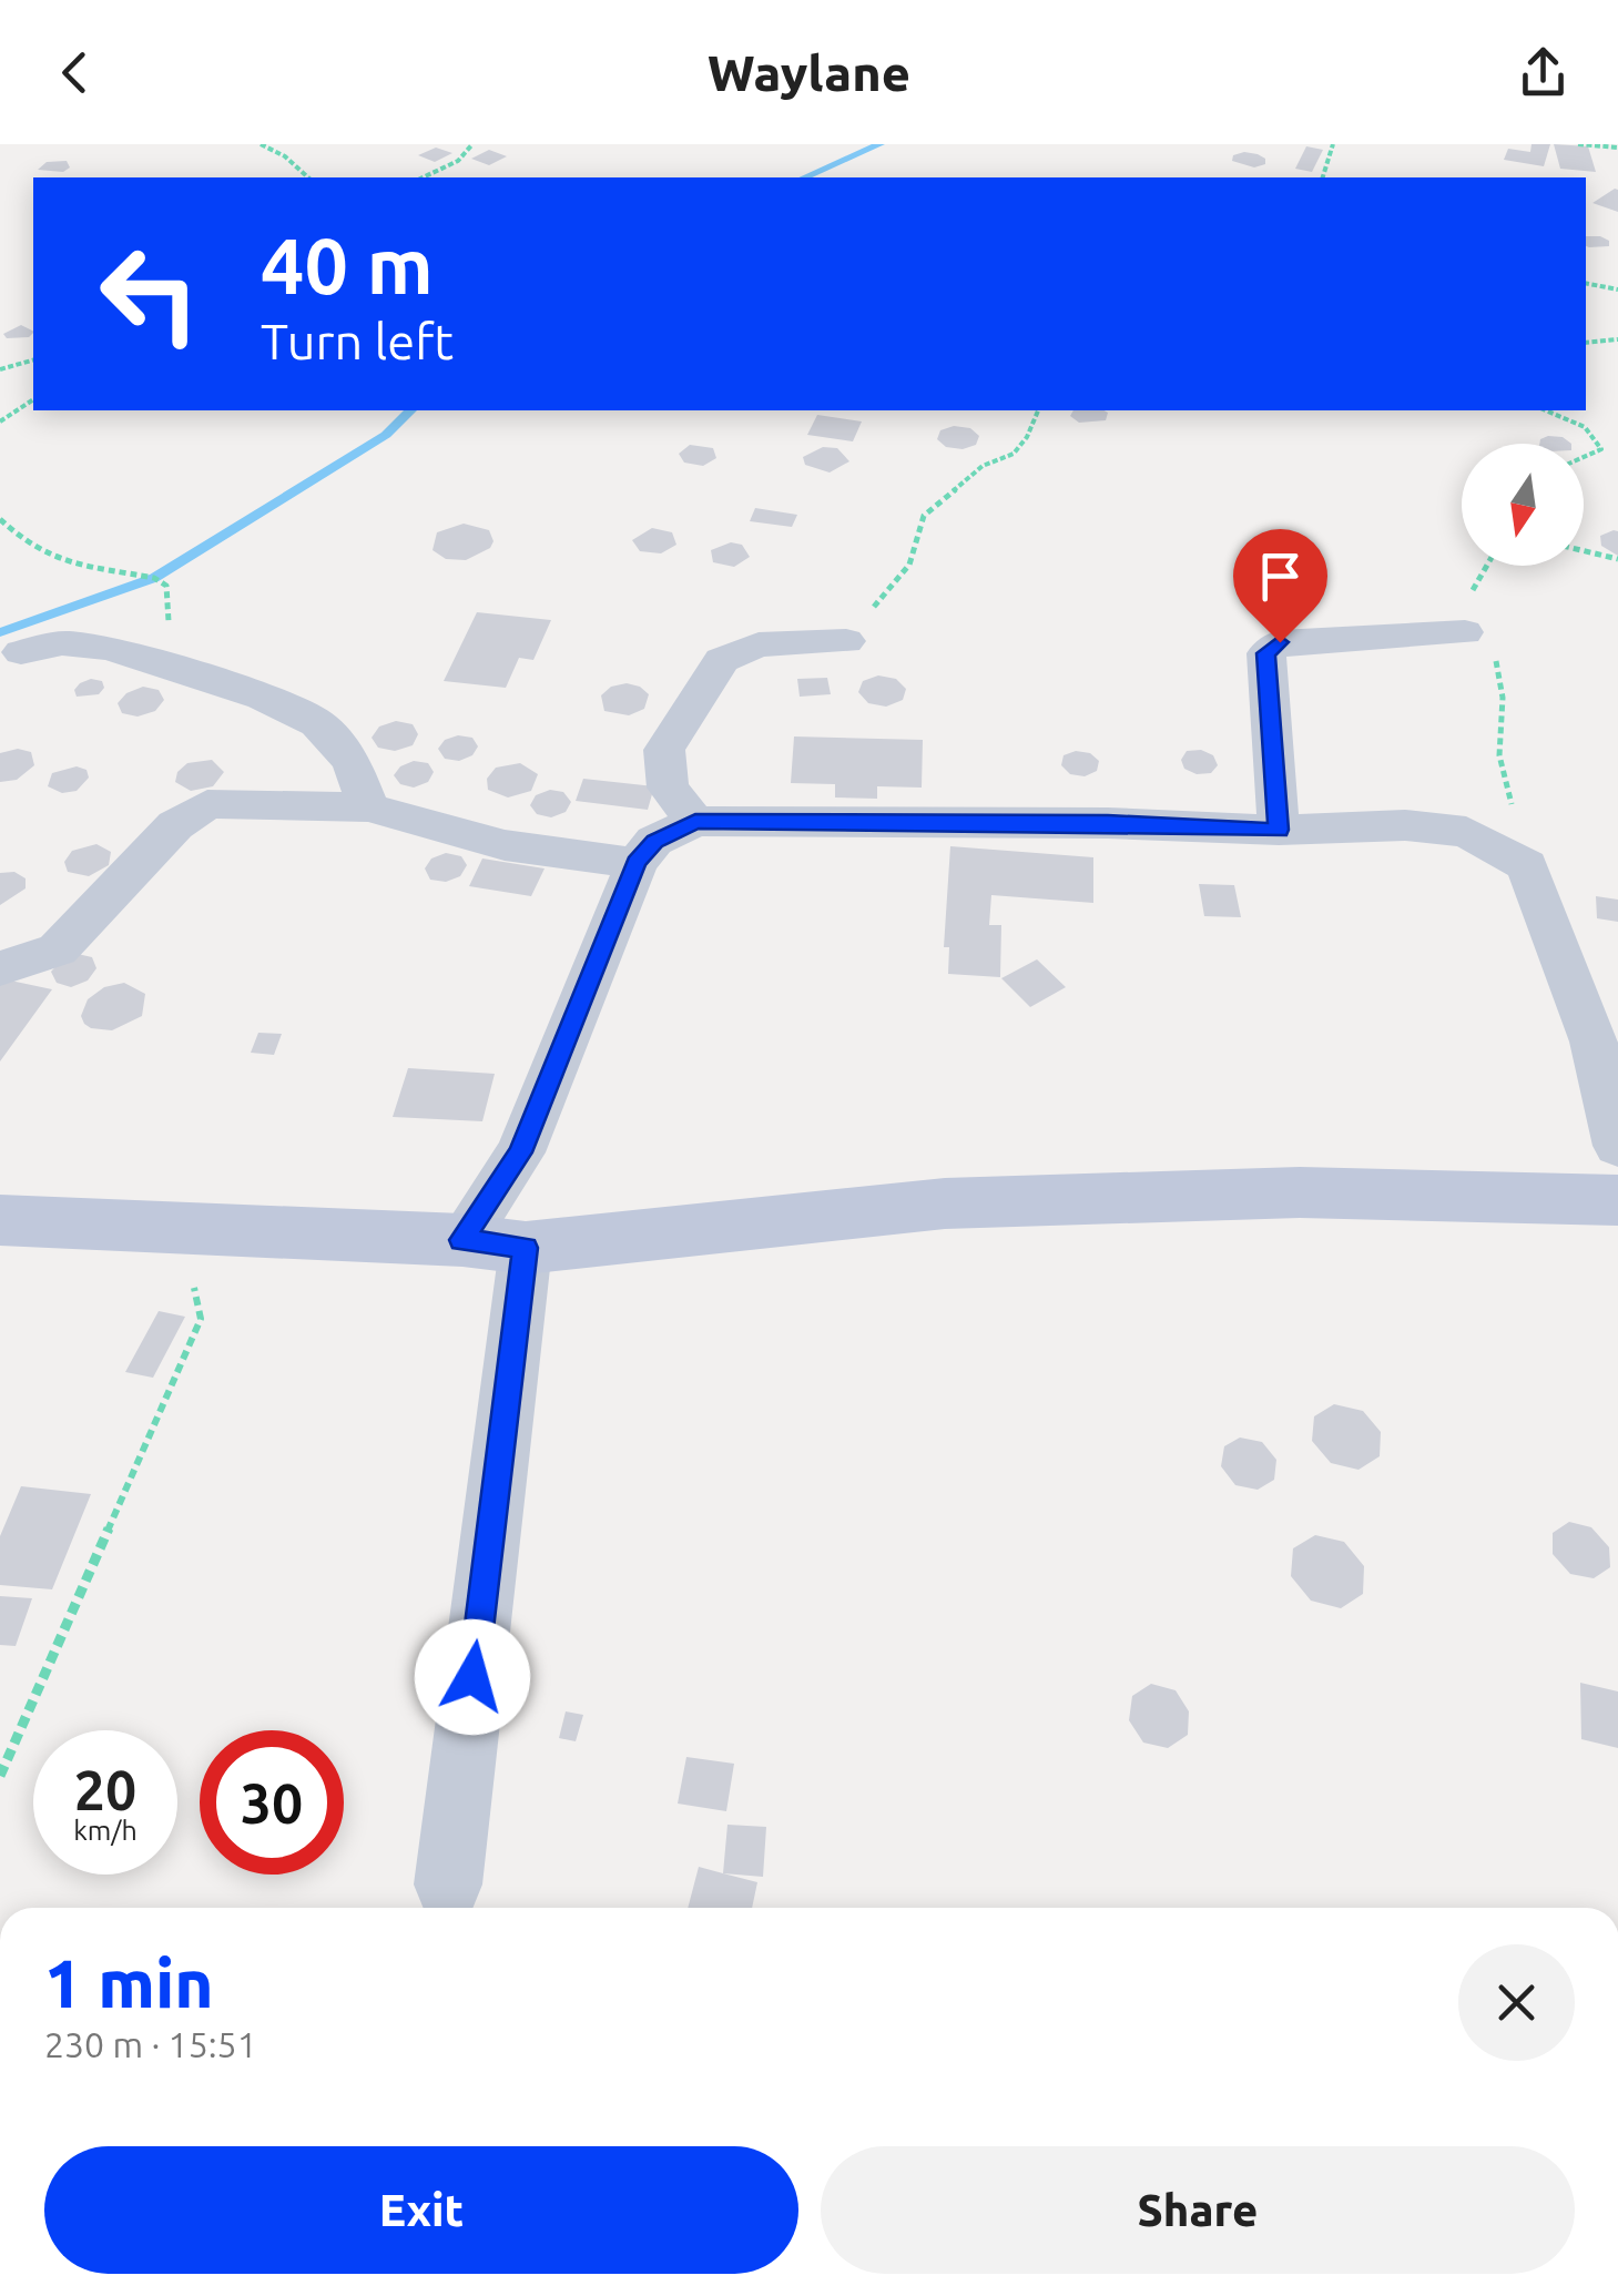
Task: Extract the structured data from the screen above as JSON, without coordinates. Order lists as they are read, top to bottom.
{
  "north": "bottom",
  "page": {
    "header": "Waylane",
    "turn": ["40 m", "Turn left"],
    "speed": "20 km/h",
    "limit": "30",
    "heading": ["1 min", "230 m · 15:51"],
    "buttons": ["Exit", "Share"]
  }
}
